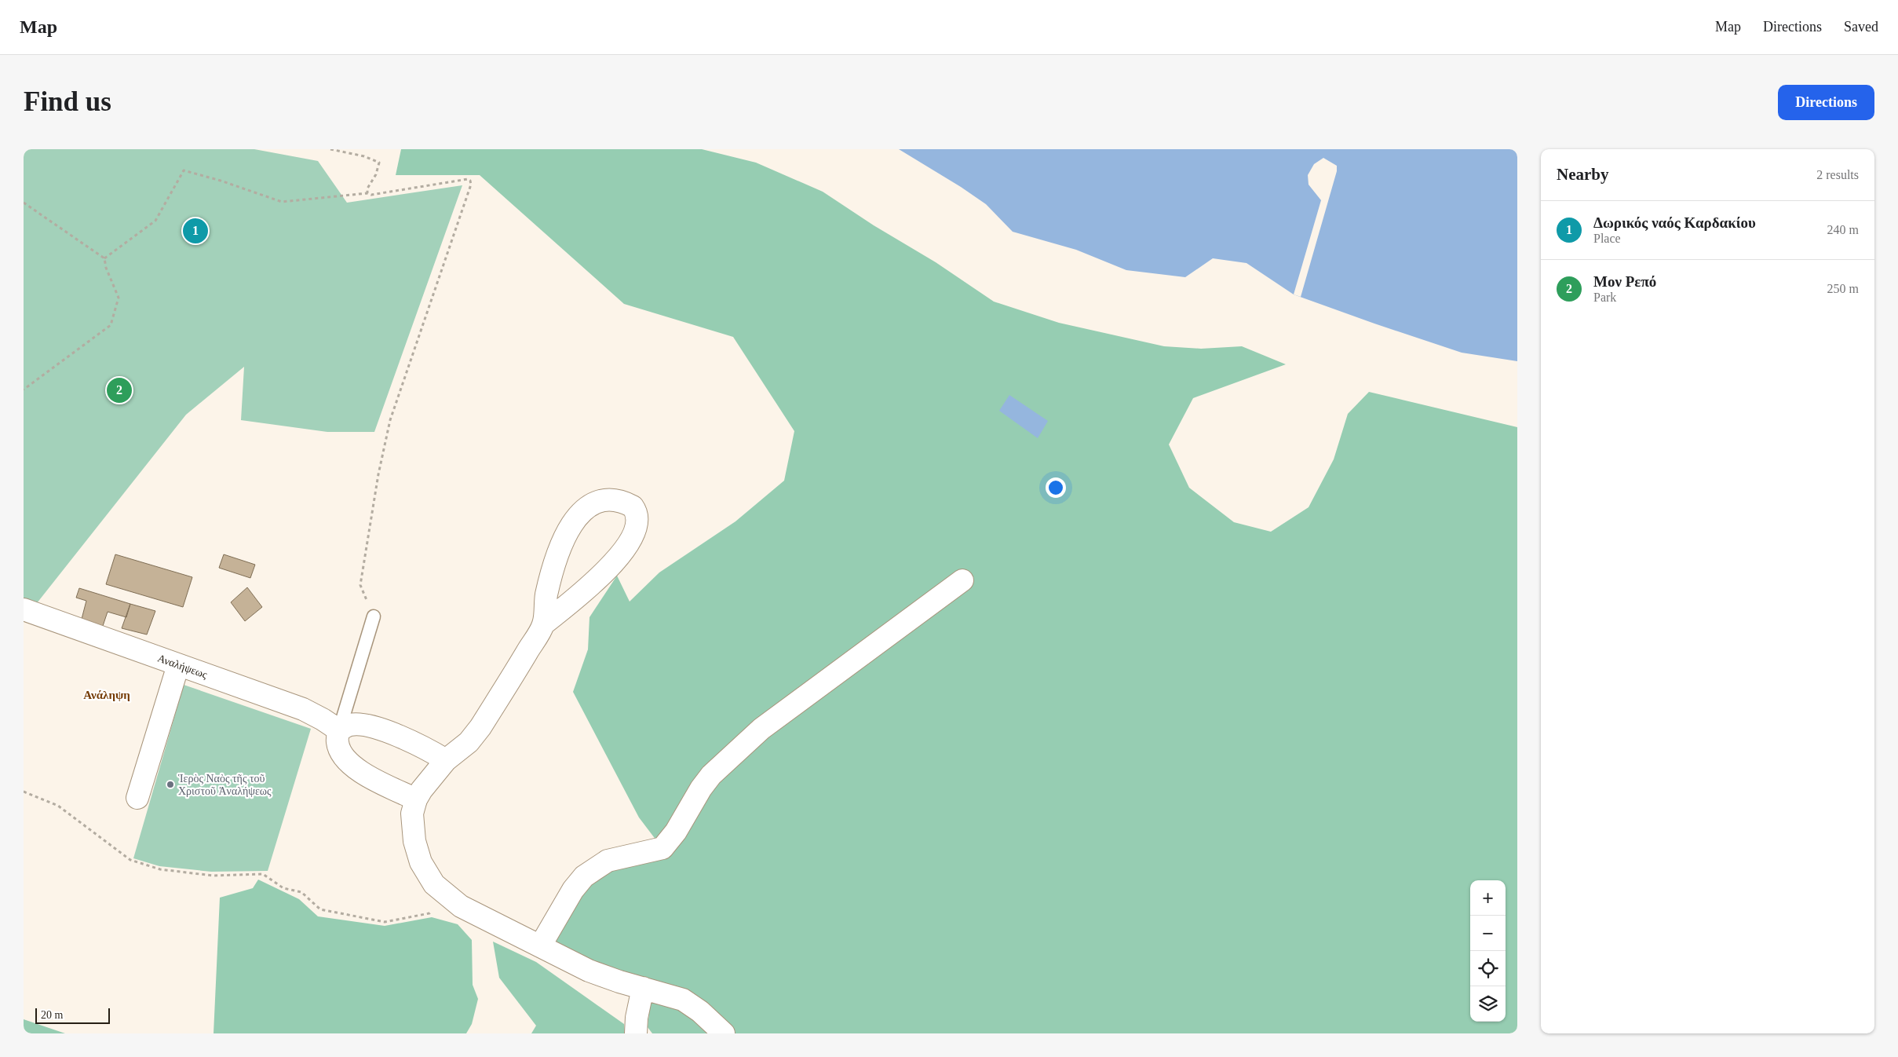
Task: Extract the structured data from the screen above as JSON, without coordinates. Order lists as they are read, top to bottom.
{
  "streets": {
    "street": ["Αναλήψεως"]
  },
  "districts": ["Ανάληψη"],
  "places": ["Ἱερὸς Ναὸς τῆς τοῦ Χριστοῦ Ἀναλήψεως"],
  "scale_bar": "20 m",
  "page": {
    "header": "Map",
    "nav": ["Map", "Directions", "Saved"],
    "buttons": "Directions",
    "title": "Find us",
    "heading": ["Nearby", "2 results"],
    "list": [
      {
        "mark": "1",
        "name": "Δωρικός ναός Καρδακίου",
        "note": "Place",
        "value": "240 m"
      },
      {
        "mark": "2",
        "name": "Μον Ρεπό",
        "note": "Park",
        "value": "250 m"
      }
    ],
    "pins": ["1", "2"],
    "map_buttons": ["+", "−"],
    "scale": "20 m"
  }
}
